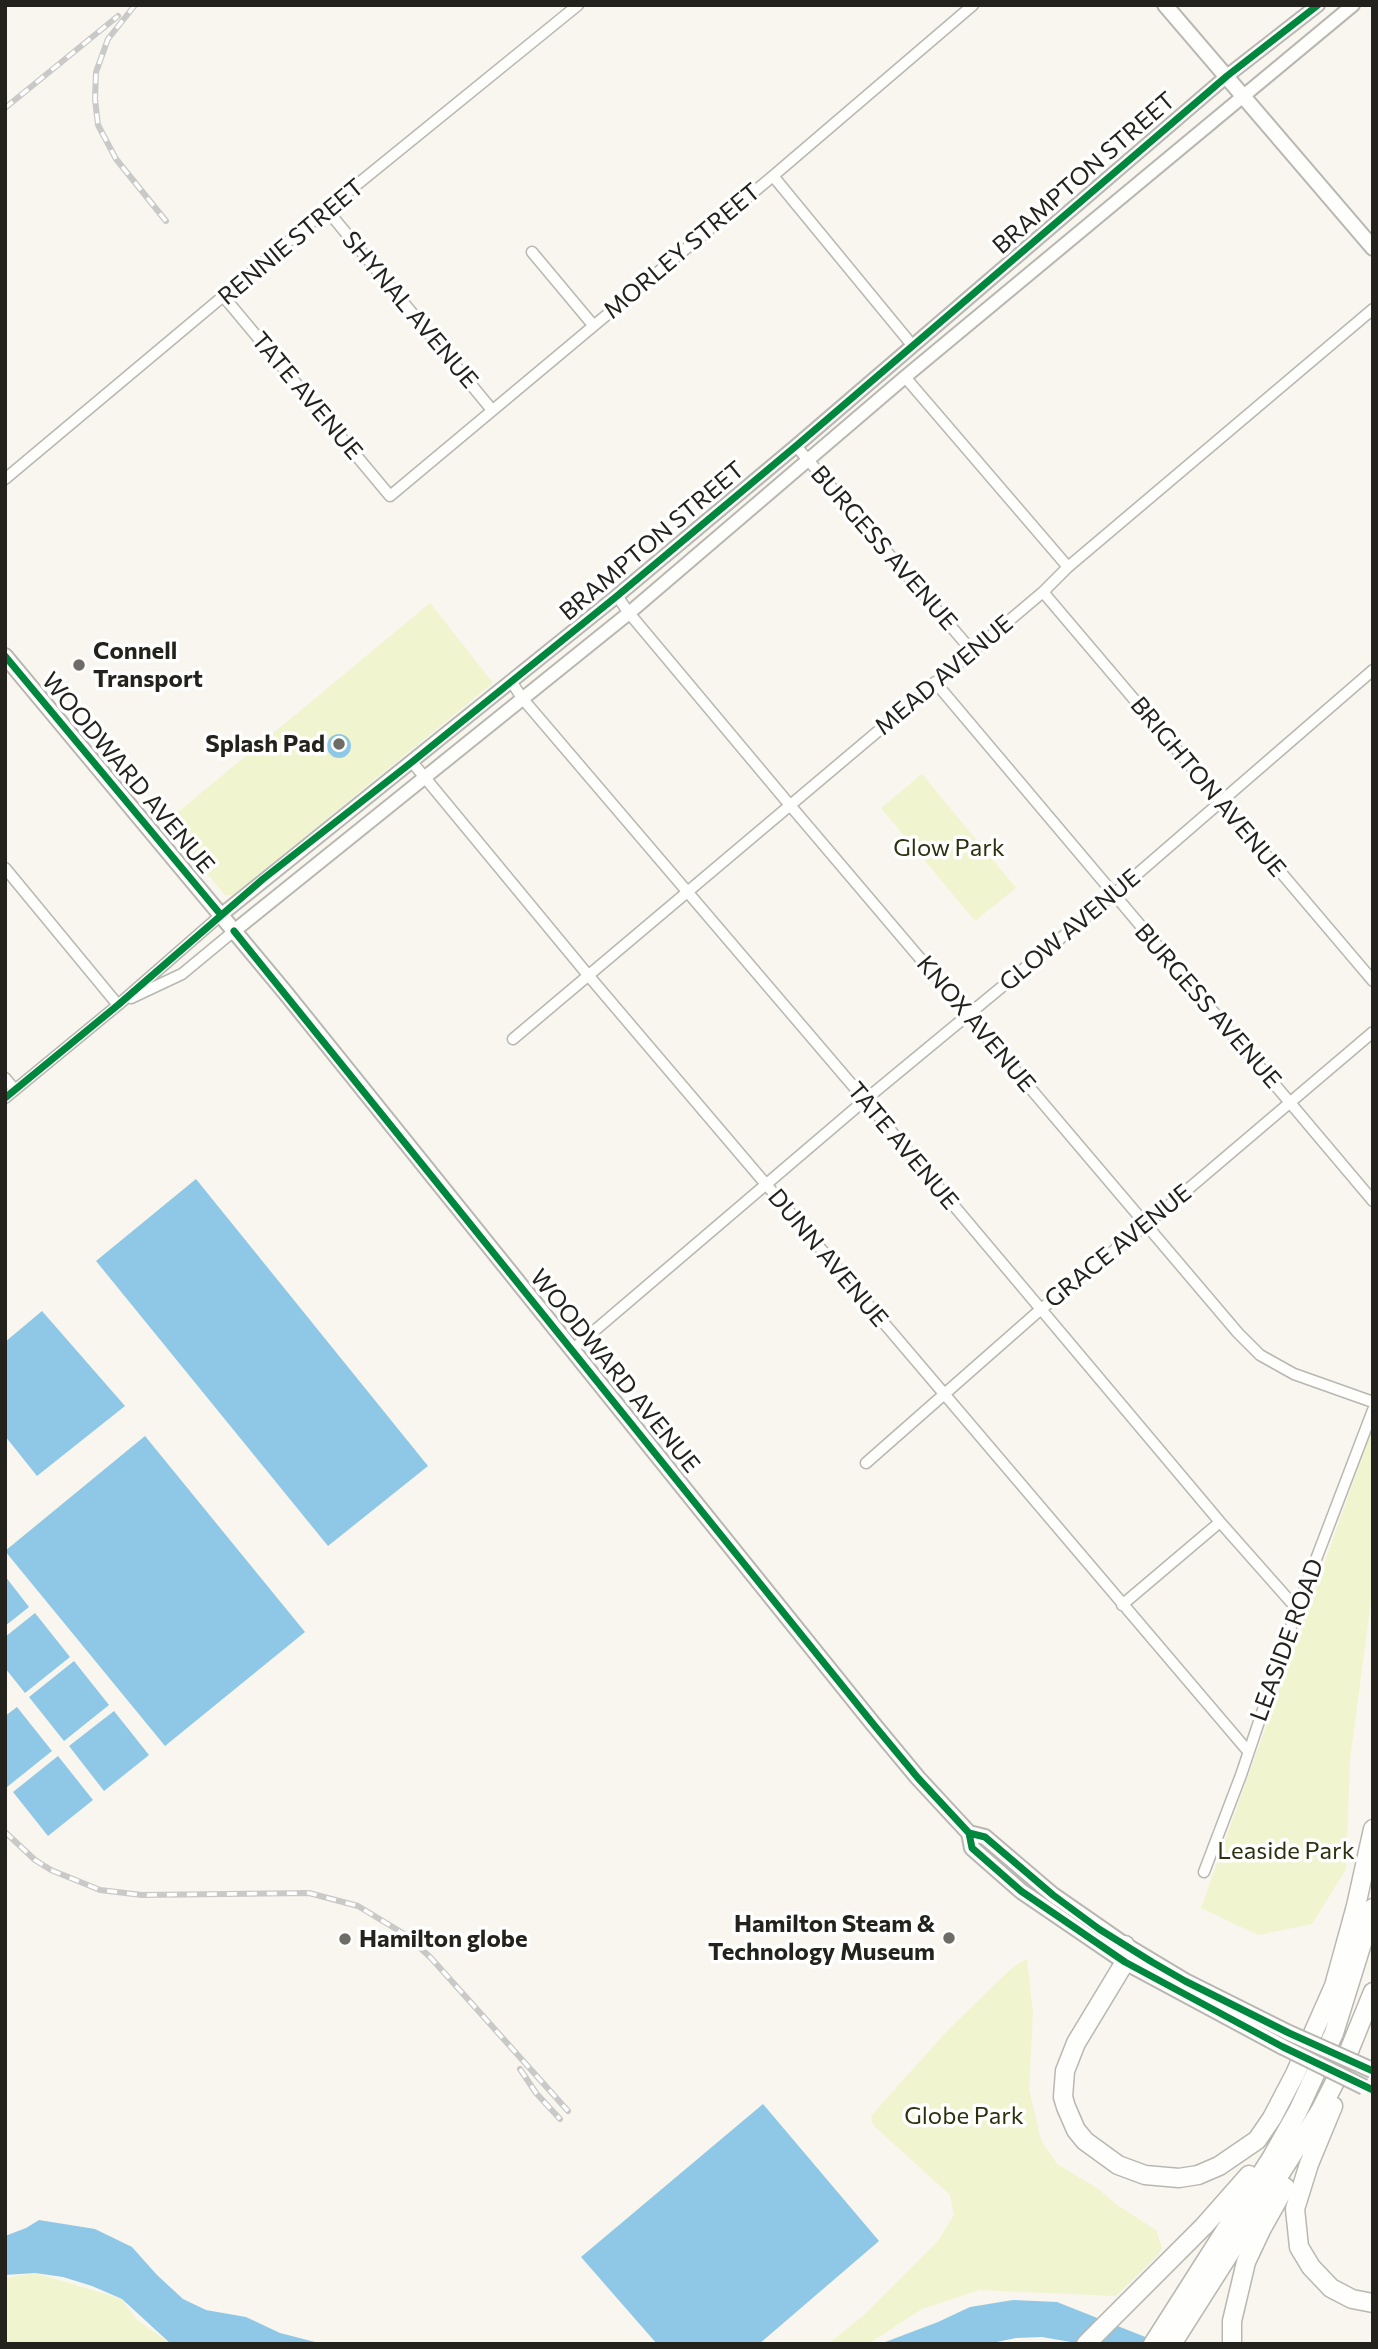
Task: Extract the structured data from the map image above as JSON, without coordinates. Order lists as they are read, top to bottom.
{
  "streets": {
    "main road": ["WOODWARD AVENUE"],
    "street": [
      "BRAMPTON STREET",
      "RENNIE STREET",
      "MORLEY STREET",
      "SHYNAL AVENUE",
      "TATE AVENUE",
      "BURGESS AVENUE",
      "MEAD AVENUE",
      "BRIGHTON AVENUE",
      "GLOW AVENUE",
      "KNOX AVENUE",
      "GRACE AVENUE",
      "DUNN AVENUE",
      "LEASIDE ROAD"
    ]
  },
  "crossings": [
    ["BRAMPTON STREET", "TATE AVENUE"],
    ["BRAMPTON STREET", "BURGESS AVENUE"],
    ["BRAMPTON STREET", "WOODWARD AVENUE"],
    ["BRAMPTON STREET", "KNOX AVENUE"],
    ["BRAMPTON STREET", "DUNN AVENUE"],
    ["RENNIE STREET", "SHYNAL AVENUE"],
    ["RENNIE STREET", "TATE AVENUE"],
    ["MORLEY STREET", "SHYNAL AVENUE"],
    ["MORLEY STREET", "TATE AVENUE"],
    ["TATE AVENUE", "MEAD AVENUE"],
    ["TATE AVENUE", "GLOW AVENUE"],
    ["TATE AVENUE", "GRACE AVENUE"],
    ["TATE AVENUE", "LEASIDE ROAD"],
    ["BURGESS AVENUE", "MEAD AVENUE"],
    ["BURGESS AVENUE", "GLOW AVENUE"],
    ["BURGESS AVENUE", "GRACE AVENUE"],
    ["MEAD AVENUE", "BRIGHTON AVENUE"],
    ["MEAD AVENUE", "KNOX AVENUE"],
    ["MEAD AVENUE", "DUNN AVENUE"],
    ["WOODWARD AVENUE", "GLOW AVENUE"],
    ["BRIGHTON AVENUE", "GLOW AVENUE"],
    ["GLOW AVENUE", "KNOX AVENUE"],
    ["GLOW AVENUE", "DUNN AVENUE"],
    ["KNOX AVENUE", "GRACE AVENUE"],
    ["GRACE AVENUE", "DUNN AVENUE"],
    ["DUNN AVENUE", "LEASIDE ROAD"]
  ],
  "parks": ["Glow Park", "Leaside Park", "Globe Park"],
  "places": [
    "Connell Transport",
    "Splash Pad",
    "Hamilton Steam & Technology Museum",
    "Hamilton globe"
  ]
}
